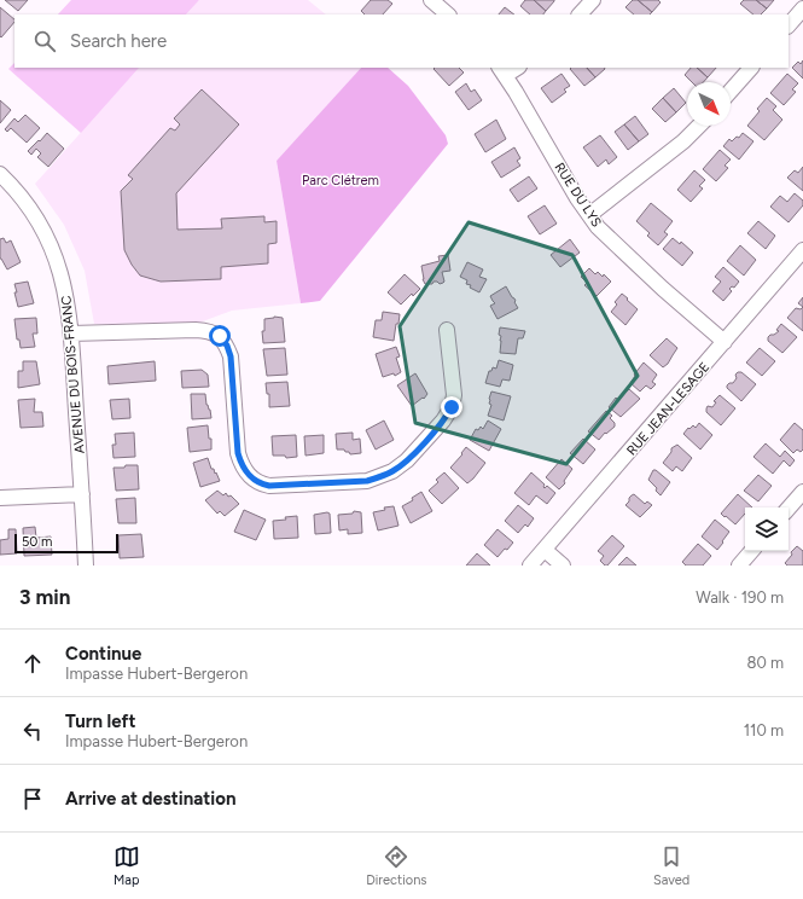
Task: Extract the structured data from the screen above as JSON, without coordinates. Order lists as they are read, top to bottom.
{
  "streets": {
    "street": ["RUE DU LYS", "AVENUE DU BOIS-FRANC", "RUE JEAN-LESAGE"]
  },
  "crossings": [
    ["RUE DU LYS", "RUE JEAN-LESAGE"]
  ],
  "parks": ["Parc Clétrem"],
  "scale_bar": "50 m",
  "north": "bottom right",
  "page": {
    "search": "Search here",
    "scale": "50 m",
    "heading": ["3 min", "Walk · 190 m"],
    "list": [
      ["Continue", "Impasse Hubert-Bergeron", "80 m"],
      ["Turn left", "Impasse Hubert-Bergeron", "110 m"],
      "Arrive at destination"
    ],
    "nav": ["Map", "Directions", "Saved"]
  }
}
